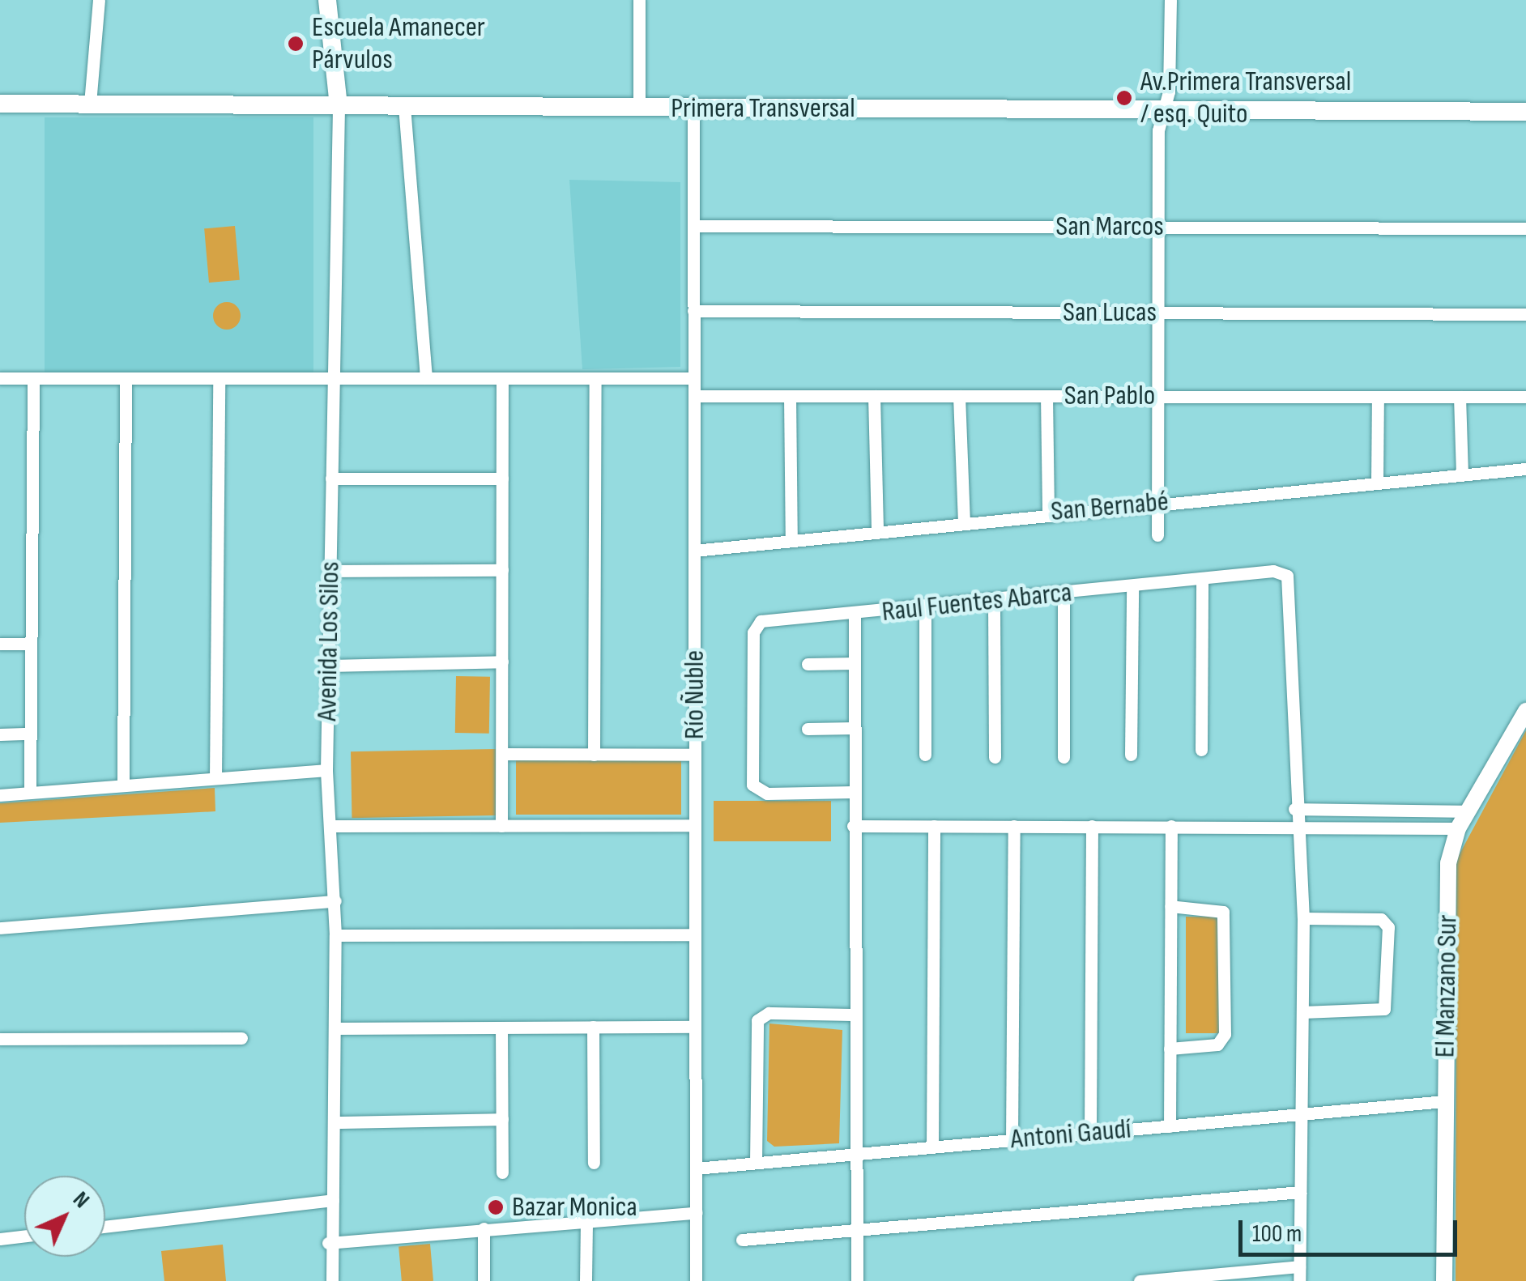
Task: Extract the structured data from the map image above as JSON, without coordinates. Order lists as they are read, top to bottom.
{
  "streets": {
    "main road": ["Primera Transversal", "Avenida Los Silos"],
    "street": [
      "San Marcos",
      "San Lucas",
      "San Pablo",
      "San Bernabé",
      "Raul Fuentes Abarca",
      "Río Ñuble",
      "El Manzano Sur",
      "Antoni Gaudí"
    ]
  },
  "crossings": [
    ["Primera Transversal", "Avenida Los Silos"],
    ["Primera Transversal", "Río Ñuble"],
    ["San Marcos", "Río Ñuble"],
    ["San Lucas", "Río Ñuble"],
    ["San Pablo", "Río Ñuble"],
    ["San Bernabé", "Río Ñuble"],
    ["Raul Fuentes Abarca", "Antoni Gaudí"],
    ["Río Ñuble", "Antoni Gaudí"],
    ["El Manzano Sur", "Antoni Gaudí"]
  ],
  "places": ["Escuela Amanecer Párvulos", "Av.Primera Transversal / esq. Quito", "Bazar Monica"],
  "scale_bar": "100 m",
  "north": "top right"
}
